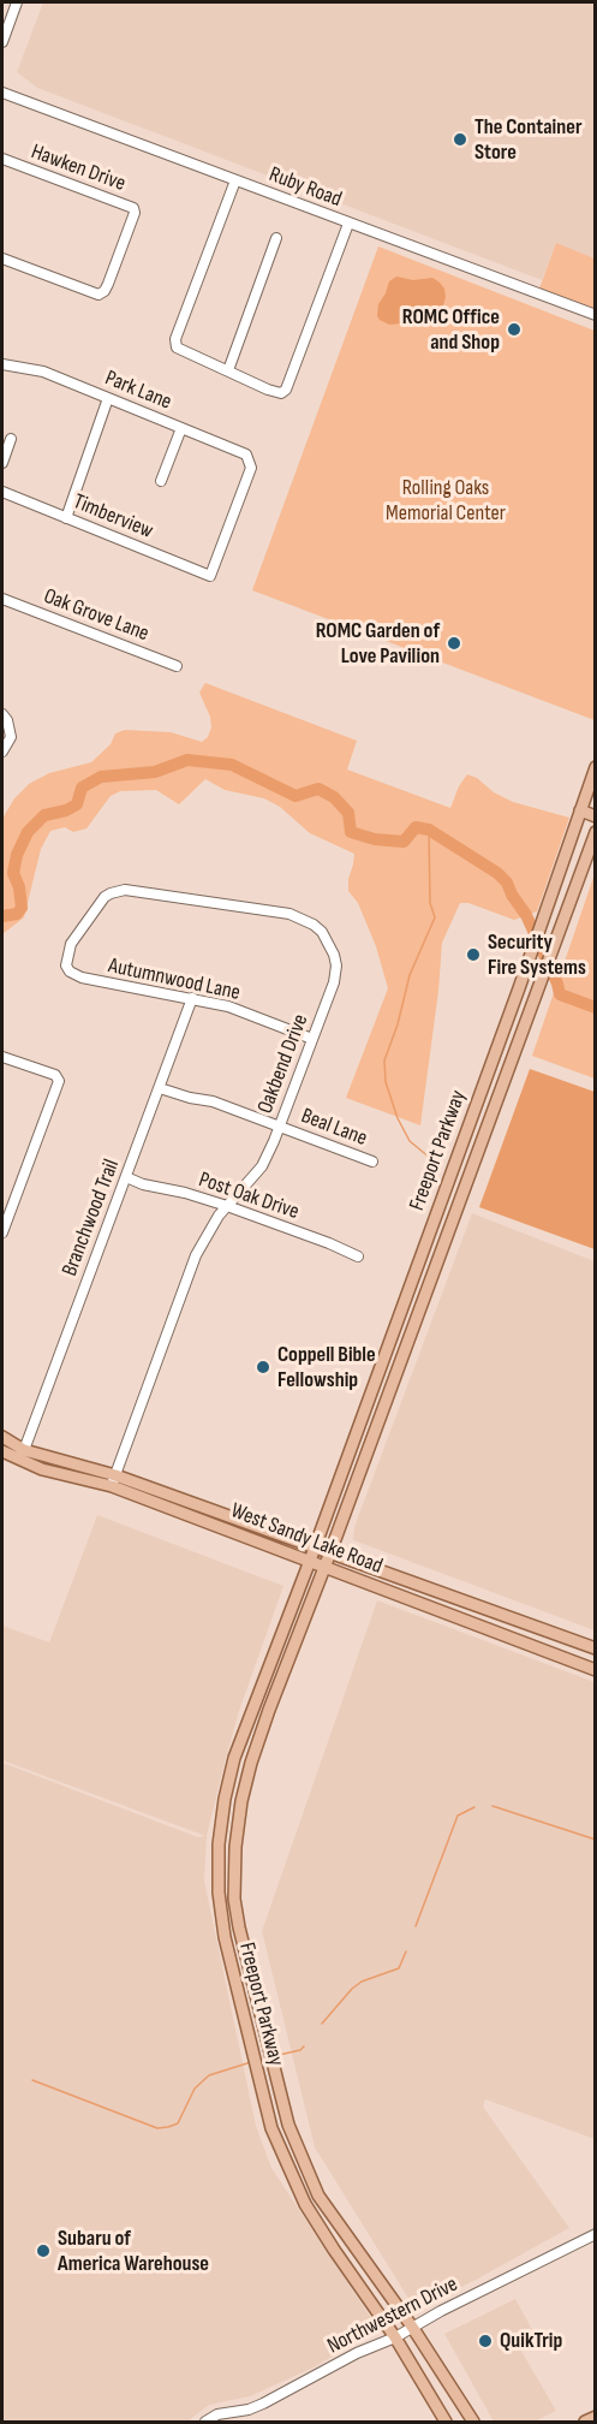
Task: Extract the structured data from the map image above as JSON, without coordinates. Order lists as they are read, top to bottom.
{
  "streets": {
    "main road": ["Freeport Parkway", "West Sandy Lake Road"],
    "street": [
      "Hawken Drive",
      "Ruby Road",
      "Park Lane",
      "Timberview",
      "Oak Grove Lane",
      "Autumnwood Lane",
      "Oakbend Drive",
      "Beal Lane",
      "Post Oak Drive",
      "Branchwood Trail",
      "Northwestern Drive"
    ]
  },
  "crossings": [
    ["Park Lane", "Timberview"],
    ["Autumnwood Lane", "Oakbend Drive"],
    ["Autumnwood Lane", "Branchwood Trail"],
    ["Oakbend Drive", "Beal Lane"],
    ["Oakbend Drive", "Post Oak Drive"],
    ["Oakbend Drive", "West Sandy Lake Road"],
    ["Beal Lane", "Branchwood Trail"],
    ["Freeport Parkway", "West Sandy Lake Road"],
    ["Freeport Parkway", "Northwestern Drive"],
    ["Post Oak Drive", "Branchwood Trail"],
    ["Branchwood Trail", "West Sandy Lake Road"]
  ],
  "parks": ["Rolling Oaks Memorial Center"],
  "places": [
    "The Container Store",
    "ROMC Office and Shop",
    "ROMC Garden of Love Pavilion",
    "Security Fire Systems",
    "Coppell Bible Fellowship",
    "Subaru of America Warehouse",
    "QuikTrip"
  ]
}
